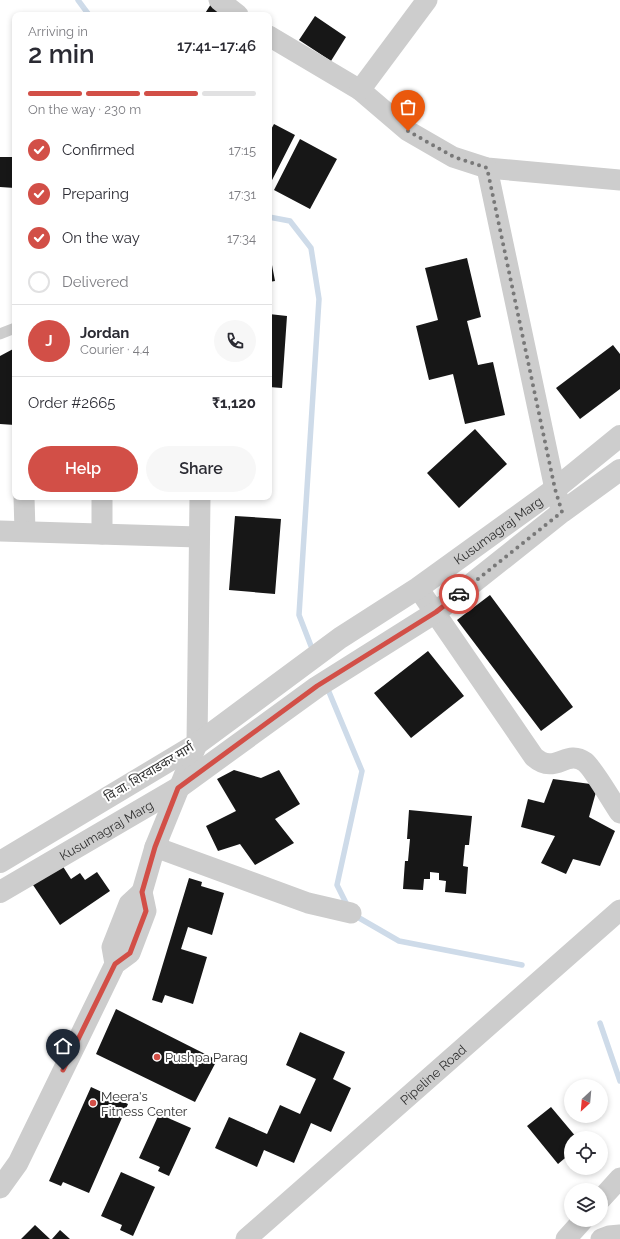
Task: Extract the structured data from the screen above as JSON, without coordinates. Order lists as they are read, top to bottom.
{
  "streets": {
    "street": ["Kusumagraj Marg", "वि.वा. शिरवाडकर मार्ग", "Pipeline Road"]
  },
  "crossings": [
    ["Kusumagraj Marg", "वि.वा. शिरवाडकर मार्ग"]
  ],
  "places": ["Pushpa Parag", "Meera's Fitness Center"],
  "north": "bottom left",
  "page": {
    "heading": ["2 min", "Arriving in", "17:41–17:46"],
    "panel": [
      "Jordan",
      "Courier · 4.4",
      "Order #2665",
      "₹1,120"
    ],
    "bar": "On the way · 230 m",
    "list": [
      ["Confirmed", "17:15"],
      ["Preparing", "17:31"],
      ["On the way", "17:34"],
      "Delivered"
    ],
    "round": "J",
    "buttons": ["Help", "Share"]
  }
}
